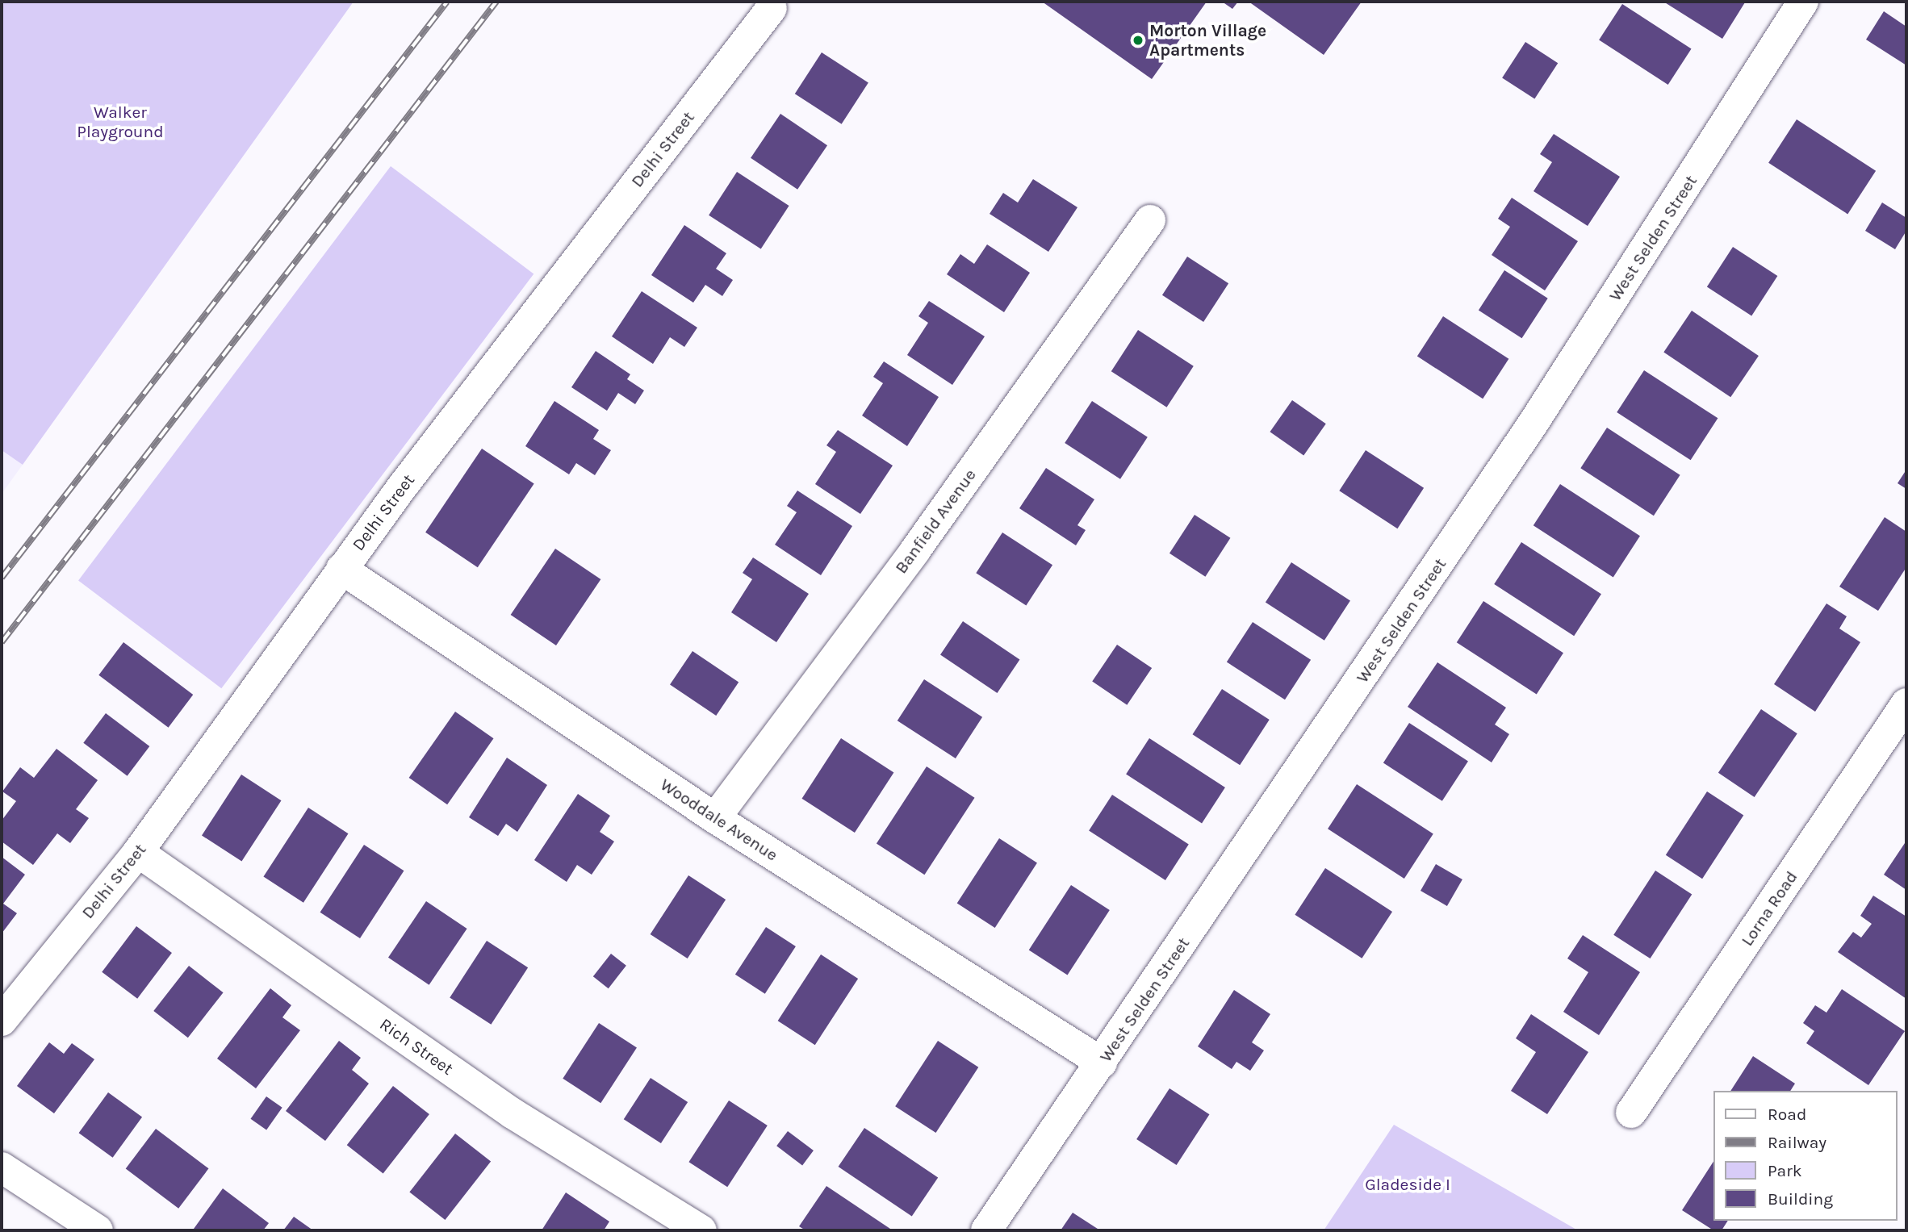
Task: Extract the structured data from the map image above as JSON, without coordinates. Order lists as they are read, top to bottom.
{
  "streets": {
    "street": [
      "Delhi Street",
      "West Selden Street",
      "Banfield Avenue",
      "Wooddale Avenue",
      "Lorna Road",
      "Rich Street"
    ]
  },
  "crossings": [
    ["Delhi Street", "Wooddale Avenue"],
    ["Delhi Street", "Rich Street"],
    ["West Selden Street", "Wooddale Avenue"],
    ["Banfield Avenue", "Wooddale Avenue"]
  ],
  "parks": ["Walker Playground", "Gladeside I"],
  "places": ["Morton Village Apartments"],
  "legend": [
    "Road",
    "Railway",
    "Park",
    "Building"
  ]
}
